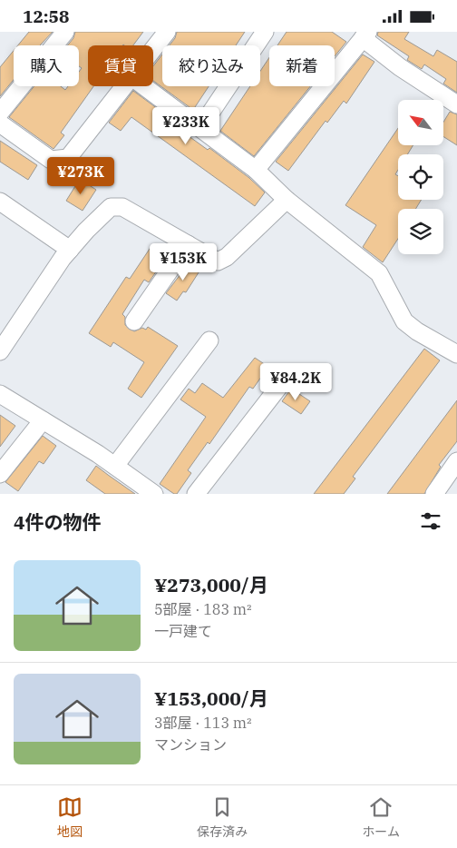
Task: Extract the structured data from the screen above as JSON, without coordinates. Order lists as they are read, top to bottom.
{
  "north": "top left",
  "page": {
    "status": "12:58",
    "chip": [
      "購入",
      "賃貸",
      "絞り込み",
      "新着"
    ],
    "price": [
      "¥233K",
      "¥273K",
      "¥153K",
      "¥84.2K"
    ],
    "heading": "4件の物件",
    "list": [
      {
        "name": "¥273,000/月",
        "note": "5部屋 · 183 m² · 一戸建て"
      },
      {
        "name": "¥153,000/月",
        "note": "3部屋 · 113 m² · マンション"
      }
    ],
    "tabs": ["地図", "保存済み", "ホーム"]
  }
}
